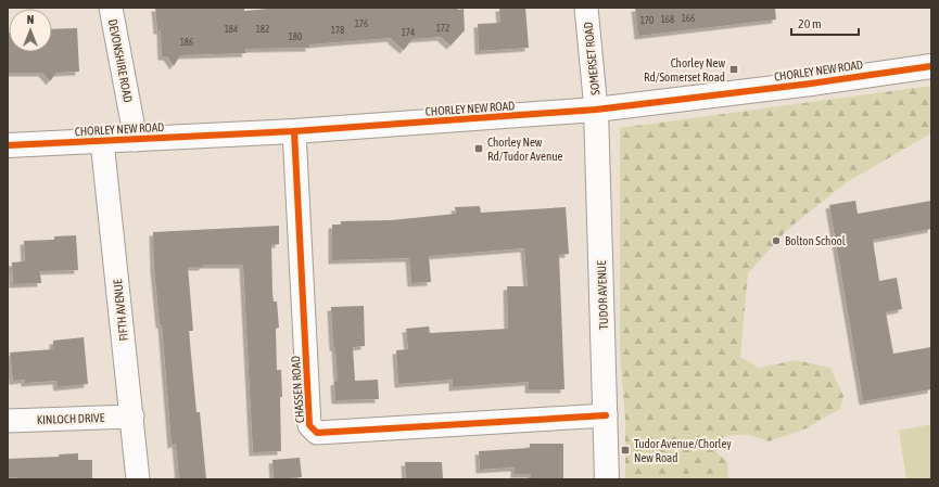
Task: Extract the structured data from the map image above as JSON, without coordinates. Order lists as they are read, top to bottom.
{
  "streets": {
    "main road": ["CHORLEY NEW ROAD", "TUDOR AVENUE"],
    "street": [
      "SOMERSET ROAD",
      "DEVONSHIRE ROAD",
      "FIFTH AVENUE",
      "CHASSEN ROAD",
      "KINLOCH DRIVE"
    ]
  },
  "crossings": [
    ["SOMERSET ROAD", "CHORLEY NEW ROAD"],
    ["SOMERSET ROAD", "TUDOR AVENUE"],
    ["DEVONSHIRE ROAD", "CHORLEY NEW ROAD"],
    ["CHORLEY NEW ROAD", "TUDOR AVENUE"],
    ["CHORLEY NEW ROAD", "FIFTH AVENUE"],
    ["CHORLEY NEW ROAD", "CHASSEN ROAD"],
    ["TUDOR AVENUE", "CHASSEN ROAD"],
    ["FIFTH AVENUE", "KINLOCH DRIVE"]
  ],
  "places": {
    "transit": ["Chorley New Rd/Somerset Road", "Chorley New Rd/Tudor Avenue", "Tudor Avenue/Chorley New Road"],
    "other": ["Bolton School"]
  },
  "house_numbers": [
    "166",
    "168",
    "170",
    "176",
    "172",
    "184",
    "182",
    "178",
    "174",
    "180",
    "186"
  ],
  "scale_bar": "20 m",
  "north": "top"
}
